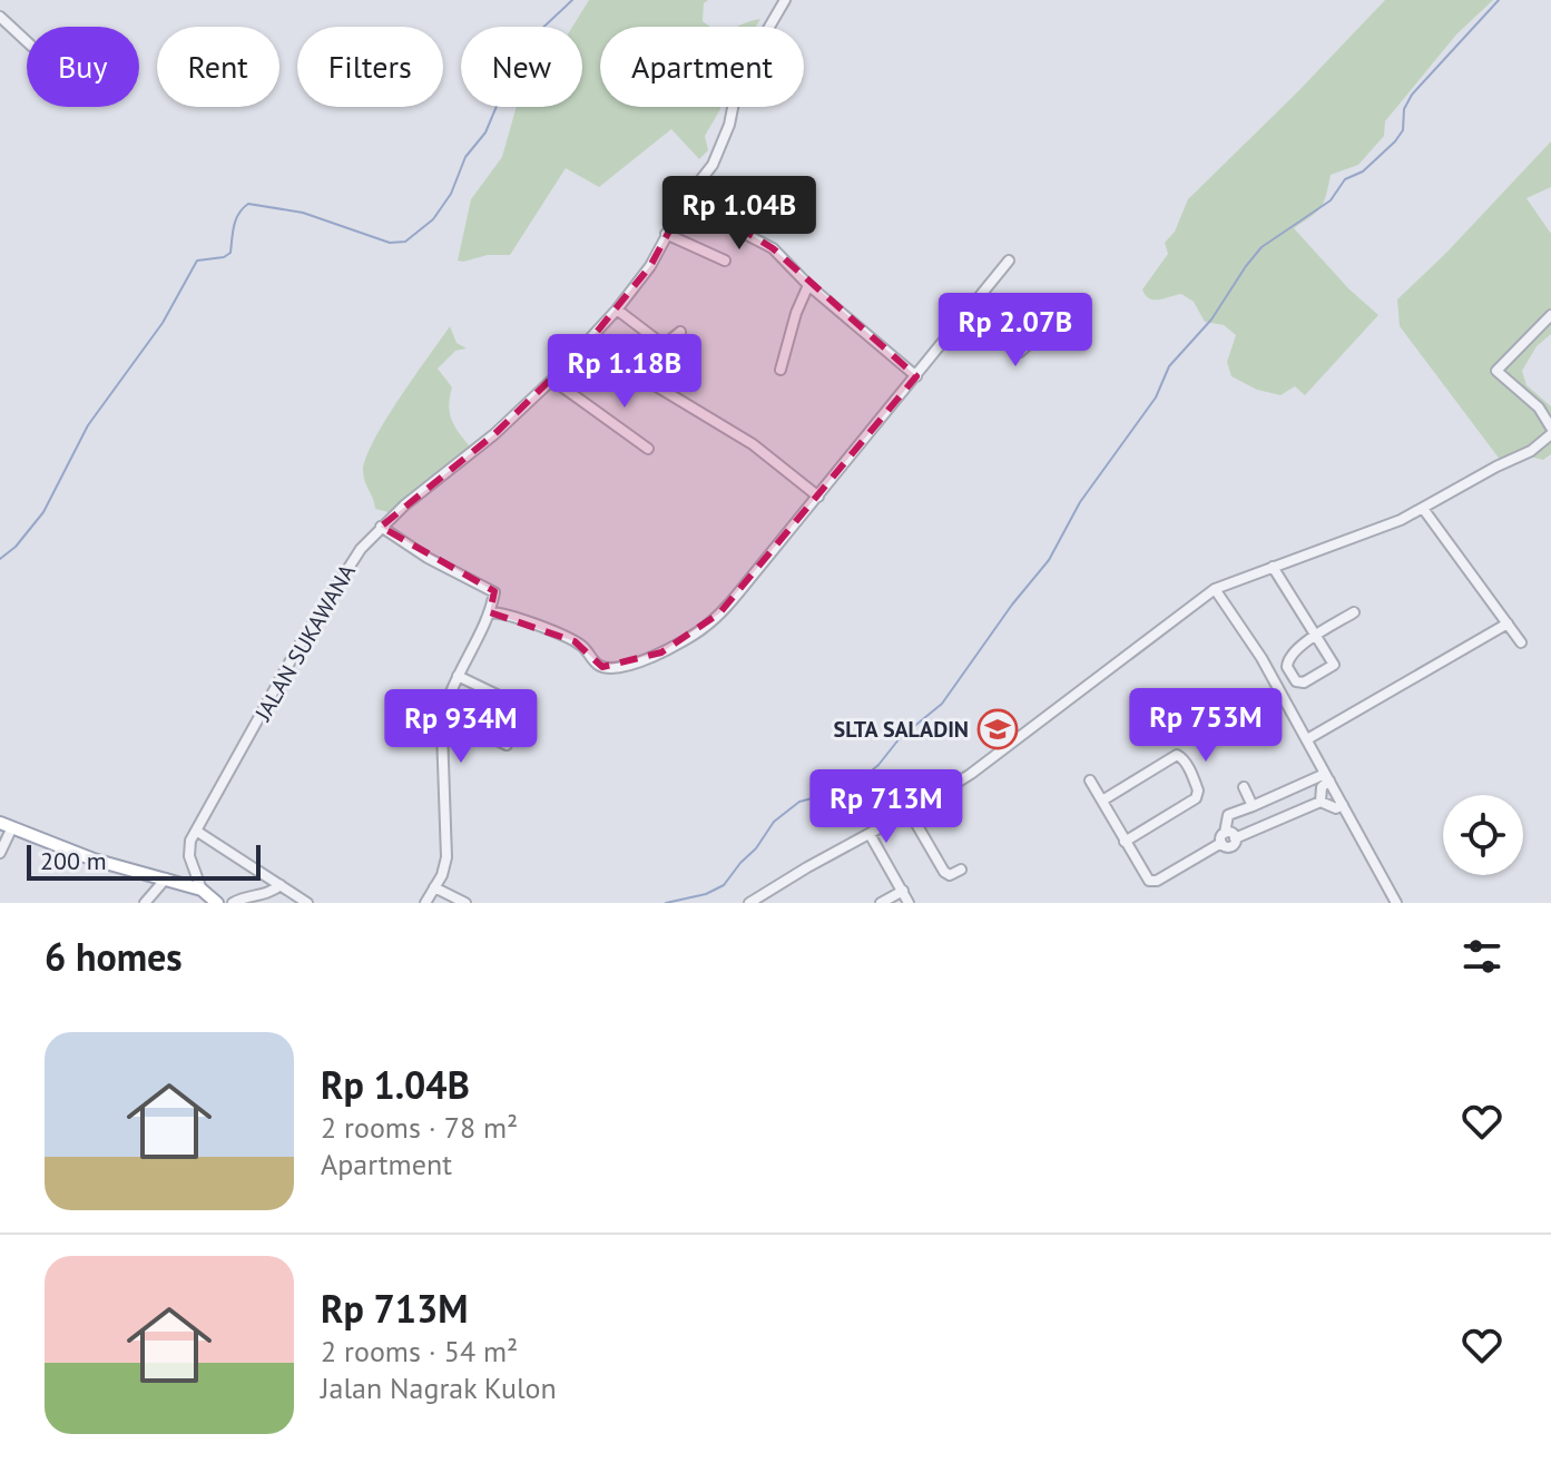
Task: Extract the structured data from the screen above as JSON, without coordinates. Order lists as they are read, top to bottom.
{
  "streets": {
    "street": ["JALAN SUKAWANA"]
  },
  "places": {
    "school or university": ["SLTA SALADIN"]
  },
  "scale_bar": "200 m",
  "page": {
    "chip": [
      "Buy",
      "Rent",
      "Filters",
      "New",
      "Apartment"
    ],
    "price": [
      "Rp 1.04B",
      "Rp 2.07B",
      "Rp 1.18B",
      "Rp 753M",
      "Rp 934M",
      "Rp 713M"
    ],
    "scale": "200 m",
    "heading": "6 homes",
    "list": [
      {
        "name": "Rp 1.04B",
        "note": "2 rooms · 78 m² · Apartment"
      },
      {
        "name": "Rp 713M",
        "note": "2 rooms · 54 m² · Jalan Nagrak Kulon"
      }
    ]
  }
}
